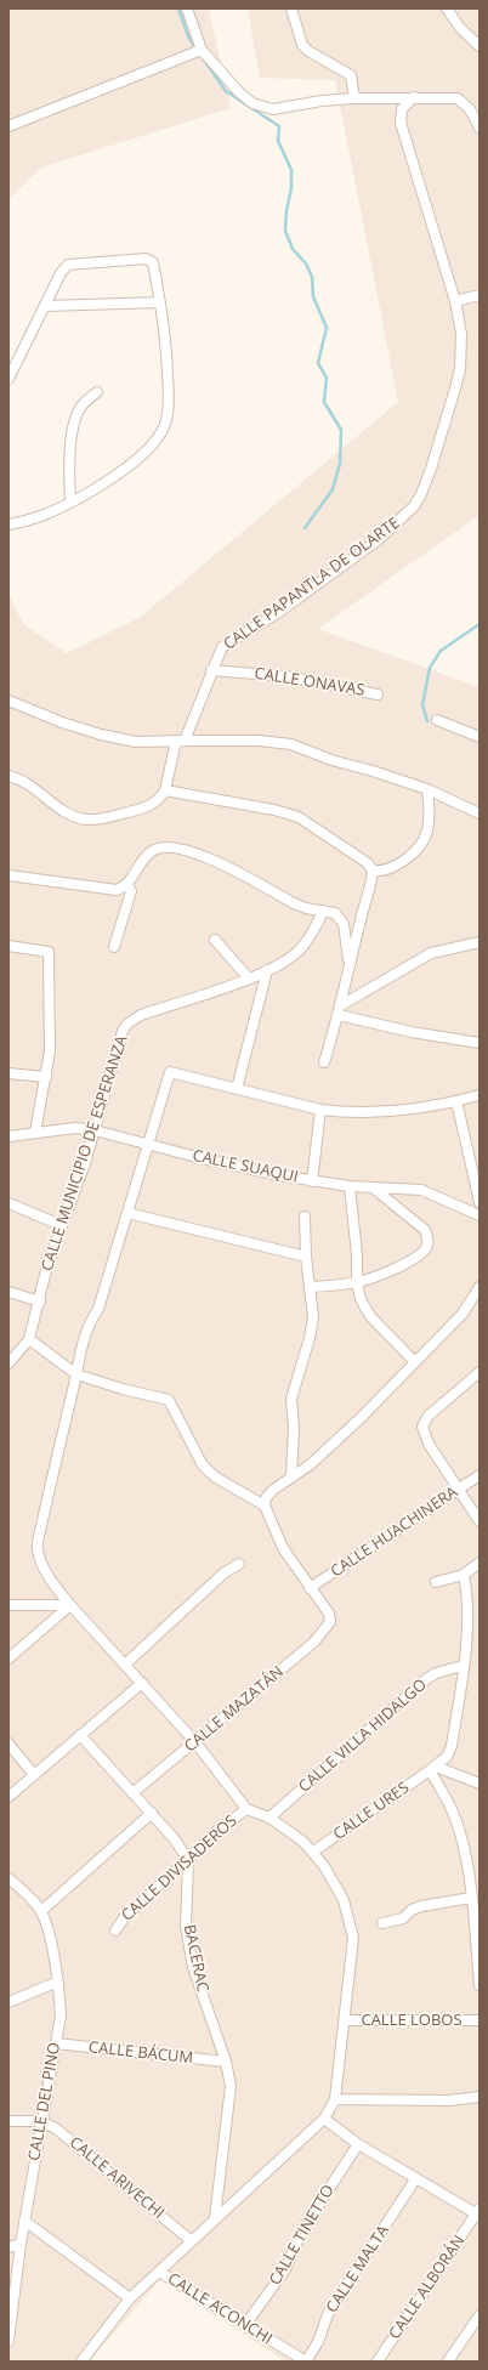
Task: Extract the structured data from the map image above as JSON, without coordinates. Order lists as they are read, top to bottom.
{
  "streets": {
    "street": [
      "CALLE PAPANTLA DE OLARTE",
      "CALLE ONAVAS",
      "CALLE MUNICIPIO DE ESPERANZA",
      "CALLE SUAQUI",
      "CALLE HUACHINERA",
      "CALLE MAZATÁN",
      "CALLE VILLA HIDALGO",
      "CALLE URES",
      "CALLE DIVISADEROS",
      "BACERAC",
      "CALLE LOBOS",
      "CALLE BÁCUM",
      "CALLE DEL PINO",
      "CALLE ARIVECHI",
      "CALLE TINETTO",
      "CALLE MALTA",
      "CALLE ALBORÁN",
      "CALLE ACONCHI"
    ]
  },
  "crossings": [
    ["CALLE PAPANTLA DE OLARTE", "CALLE ONAVAS"],
    ["CALLE MUNICIPIO DE ESPERANZA", "CALLE SUAQUI"],
    ["CALLE HUACHINERA", "CALLE MAZATÁN"],
    ["CALLE VILLA HIDALGO", "CALLE URES"],
    ["CALLE DIVISADEROS", "BACERAC"],
    ["BACERAC", "CALLE BÁCUM"],
    ["CALLE BÁCUM", "CALLE DEL PINO"],
    ["CALLE DEL PINO", "CALLE ARIVECHI"],
    ["CALLE TINETTO", "CALLE ACONCHI"],
    ["CALLE MALTA", "CALLE ACONCHI"]
  ]
}
